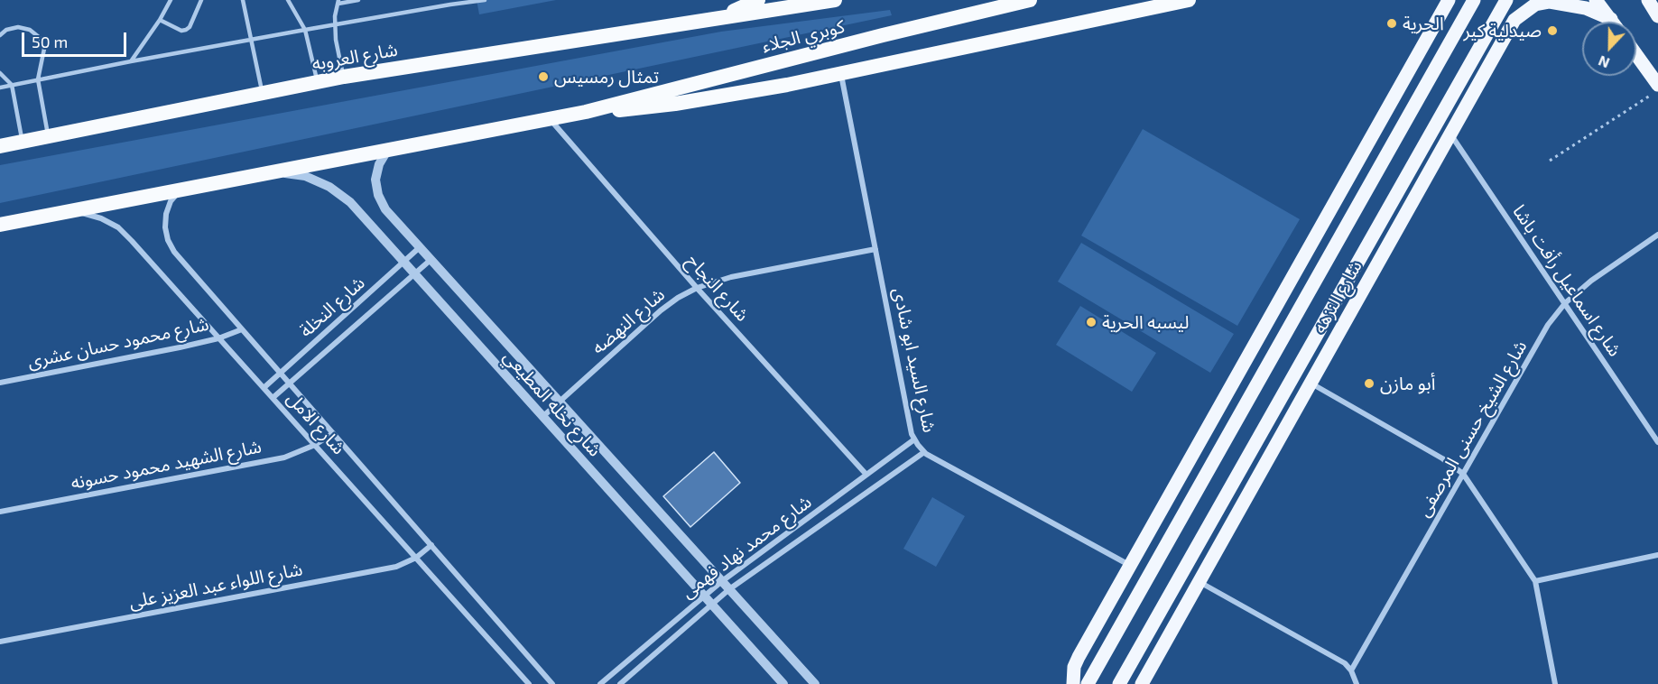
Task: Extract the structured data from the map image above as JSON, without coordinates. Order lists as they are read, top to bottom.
{
  "streets": {
    "highway": ["كوبري الجلاء", "شارع العروبه"],
    "main road": ["شارع النزهه"],
    "street": [
      "شارع اسماعيل رأفت باشا",
      "شارع النجاح",
      "شارع النخلة",
      "شارع النهضه",
      "شارع محمود حسان عشرى",
      "شارع السيد ابو شادى",
      "شارع نخله المطيعي",
      "شارع الامل",
      "شارع الشيخ حسنى المرصفى",
      "شارع الشهيد محمود حسونه",
      "شارع محمد نهاد فهمى",
      "شارع اللواء عبد العزيز على"
    ]
  },
  "crossings": [
    ["كوبري الجلاء", "شارع العروبه"],
    ["شارع اسماعيل رأفت باشا", "شارع النزهه"],
    ["شارع اسماعيل رأفت باشا", "شارع الشيخ حسنى المرصفى"],
    ["شارع النجاح", "شارع النهضه"],
    ["شارع النجاح", "شارع محمد نهاد فهمى"],
    ["شارع النخلة", "شارع نخله المطيعي"],
    ["شارع النخلة", "شارع الامل"],
    ["شارع النهضه", "شارع السيد ابو شادى"],
    ["شارع النهضه", "شارع نخله المطيعي"],
    ["شارع محمود حسان عشرى", "شارع الامل"],
    ["شارع السيد ابو شادى", "شارع محمد نهاد فهمى"],
    ["شارع نخله المطيعي", "شارع محمد نهاد فهمى"],
    ["شارع الامل", "شارع الشهيد محمود حسونه"],
    ["شارع الامل", "شارع اللواء عبد العزيز على"]
  ],
  "places": [
    "الحرية",
    "صيدلية كير",
    "تمثال رمسيس",
    "ليسبه الحرية",
    "أبو مازن"
  ],
  "scale_bar": "50 m",
  "north": "bottom"
}
